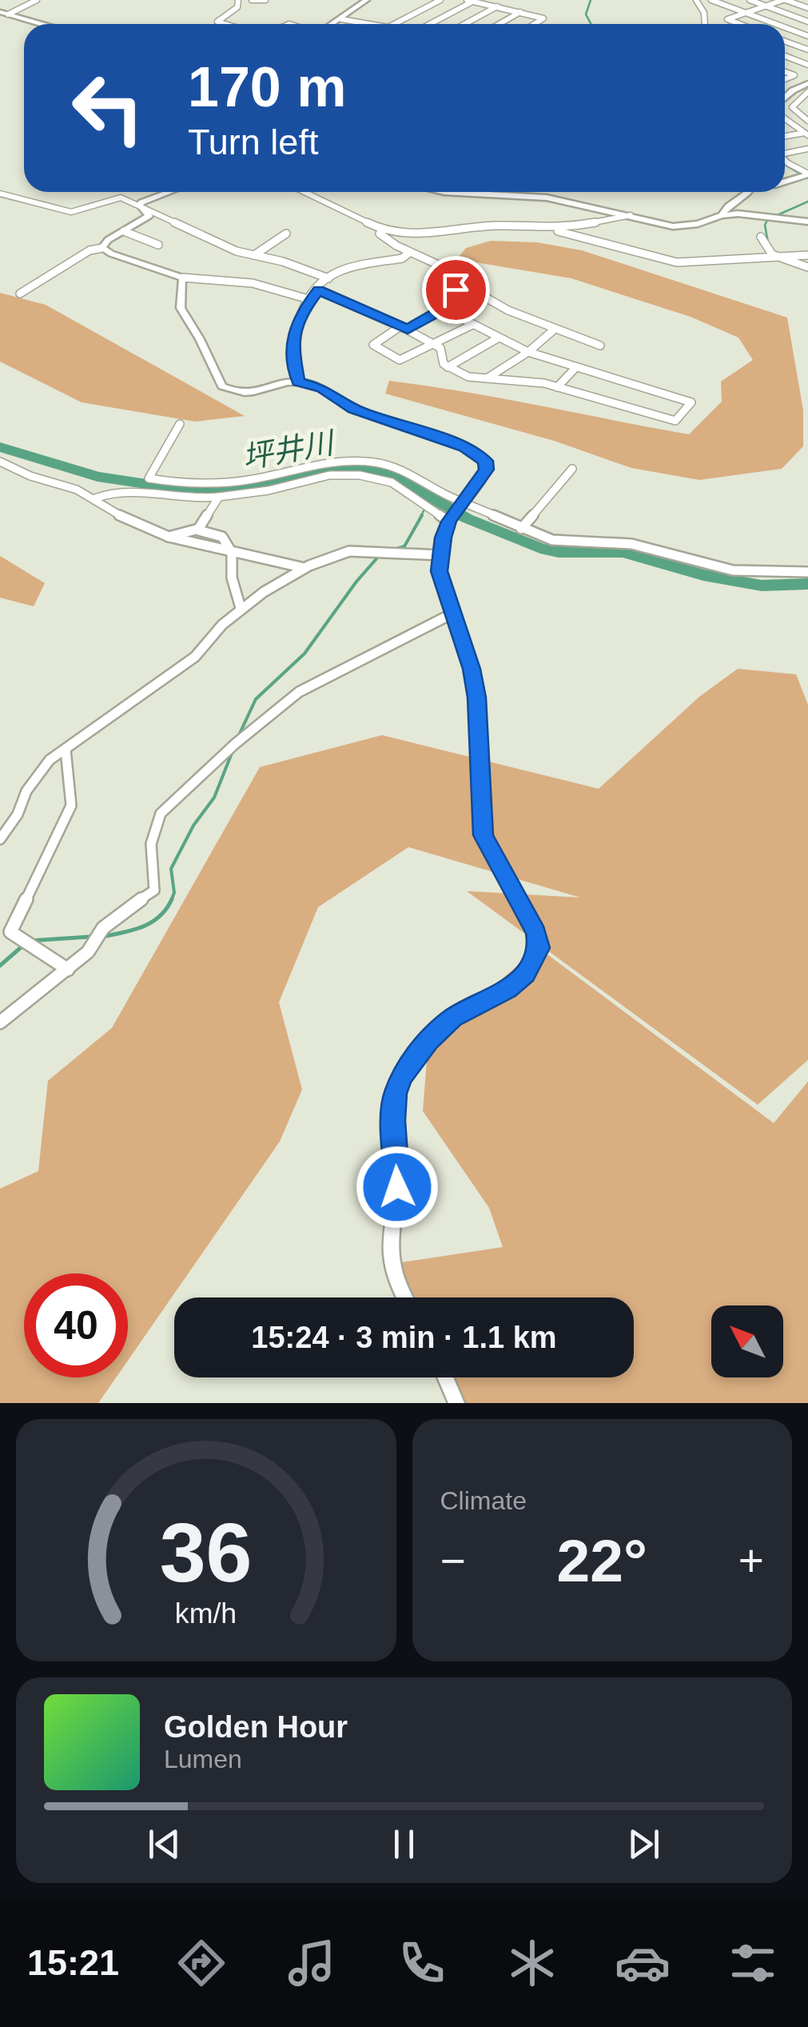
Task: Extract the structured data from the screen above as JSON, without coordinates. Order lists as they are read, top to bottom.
{
  "water": ["坪井川"],
  "north": "top left",
  "page": {
    "turn": ["170 m", "Turn left"],
    "limit": "40",
    "trip": "15:24 · 3 min · 1.1 km",
    "tile": "Climate",
    "heat": ["−", "22°", "+"],
    "song": ["Golden Hour", "Lumen"],
    "tabs": "15:21",
    "gauge": ["36", "km/h"]
  }
}
